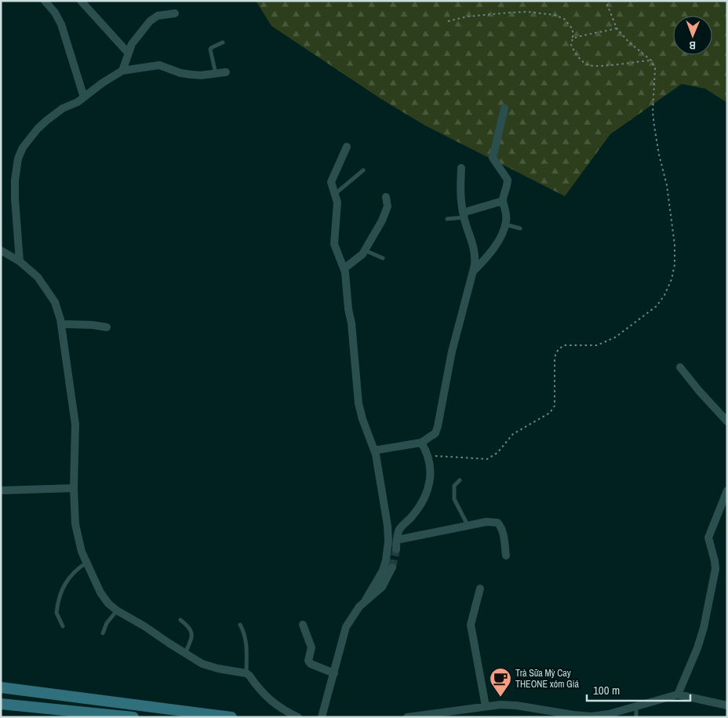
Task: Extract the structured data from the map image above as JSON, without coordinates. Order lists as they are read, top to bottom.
{
  "places": {
    "cafe": ["Trà Sữa Mỳ Cay THEONE xóm Giá"]
  },
  "scale_bar": "100 m",
  "north": "bottom"
}
